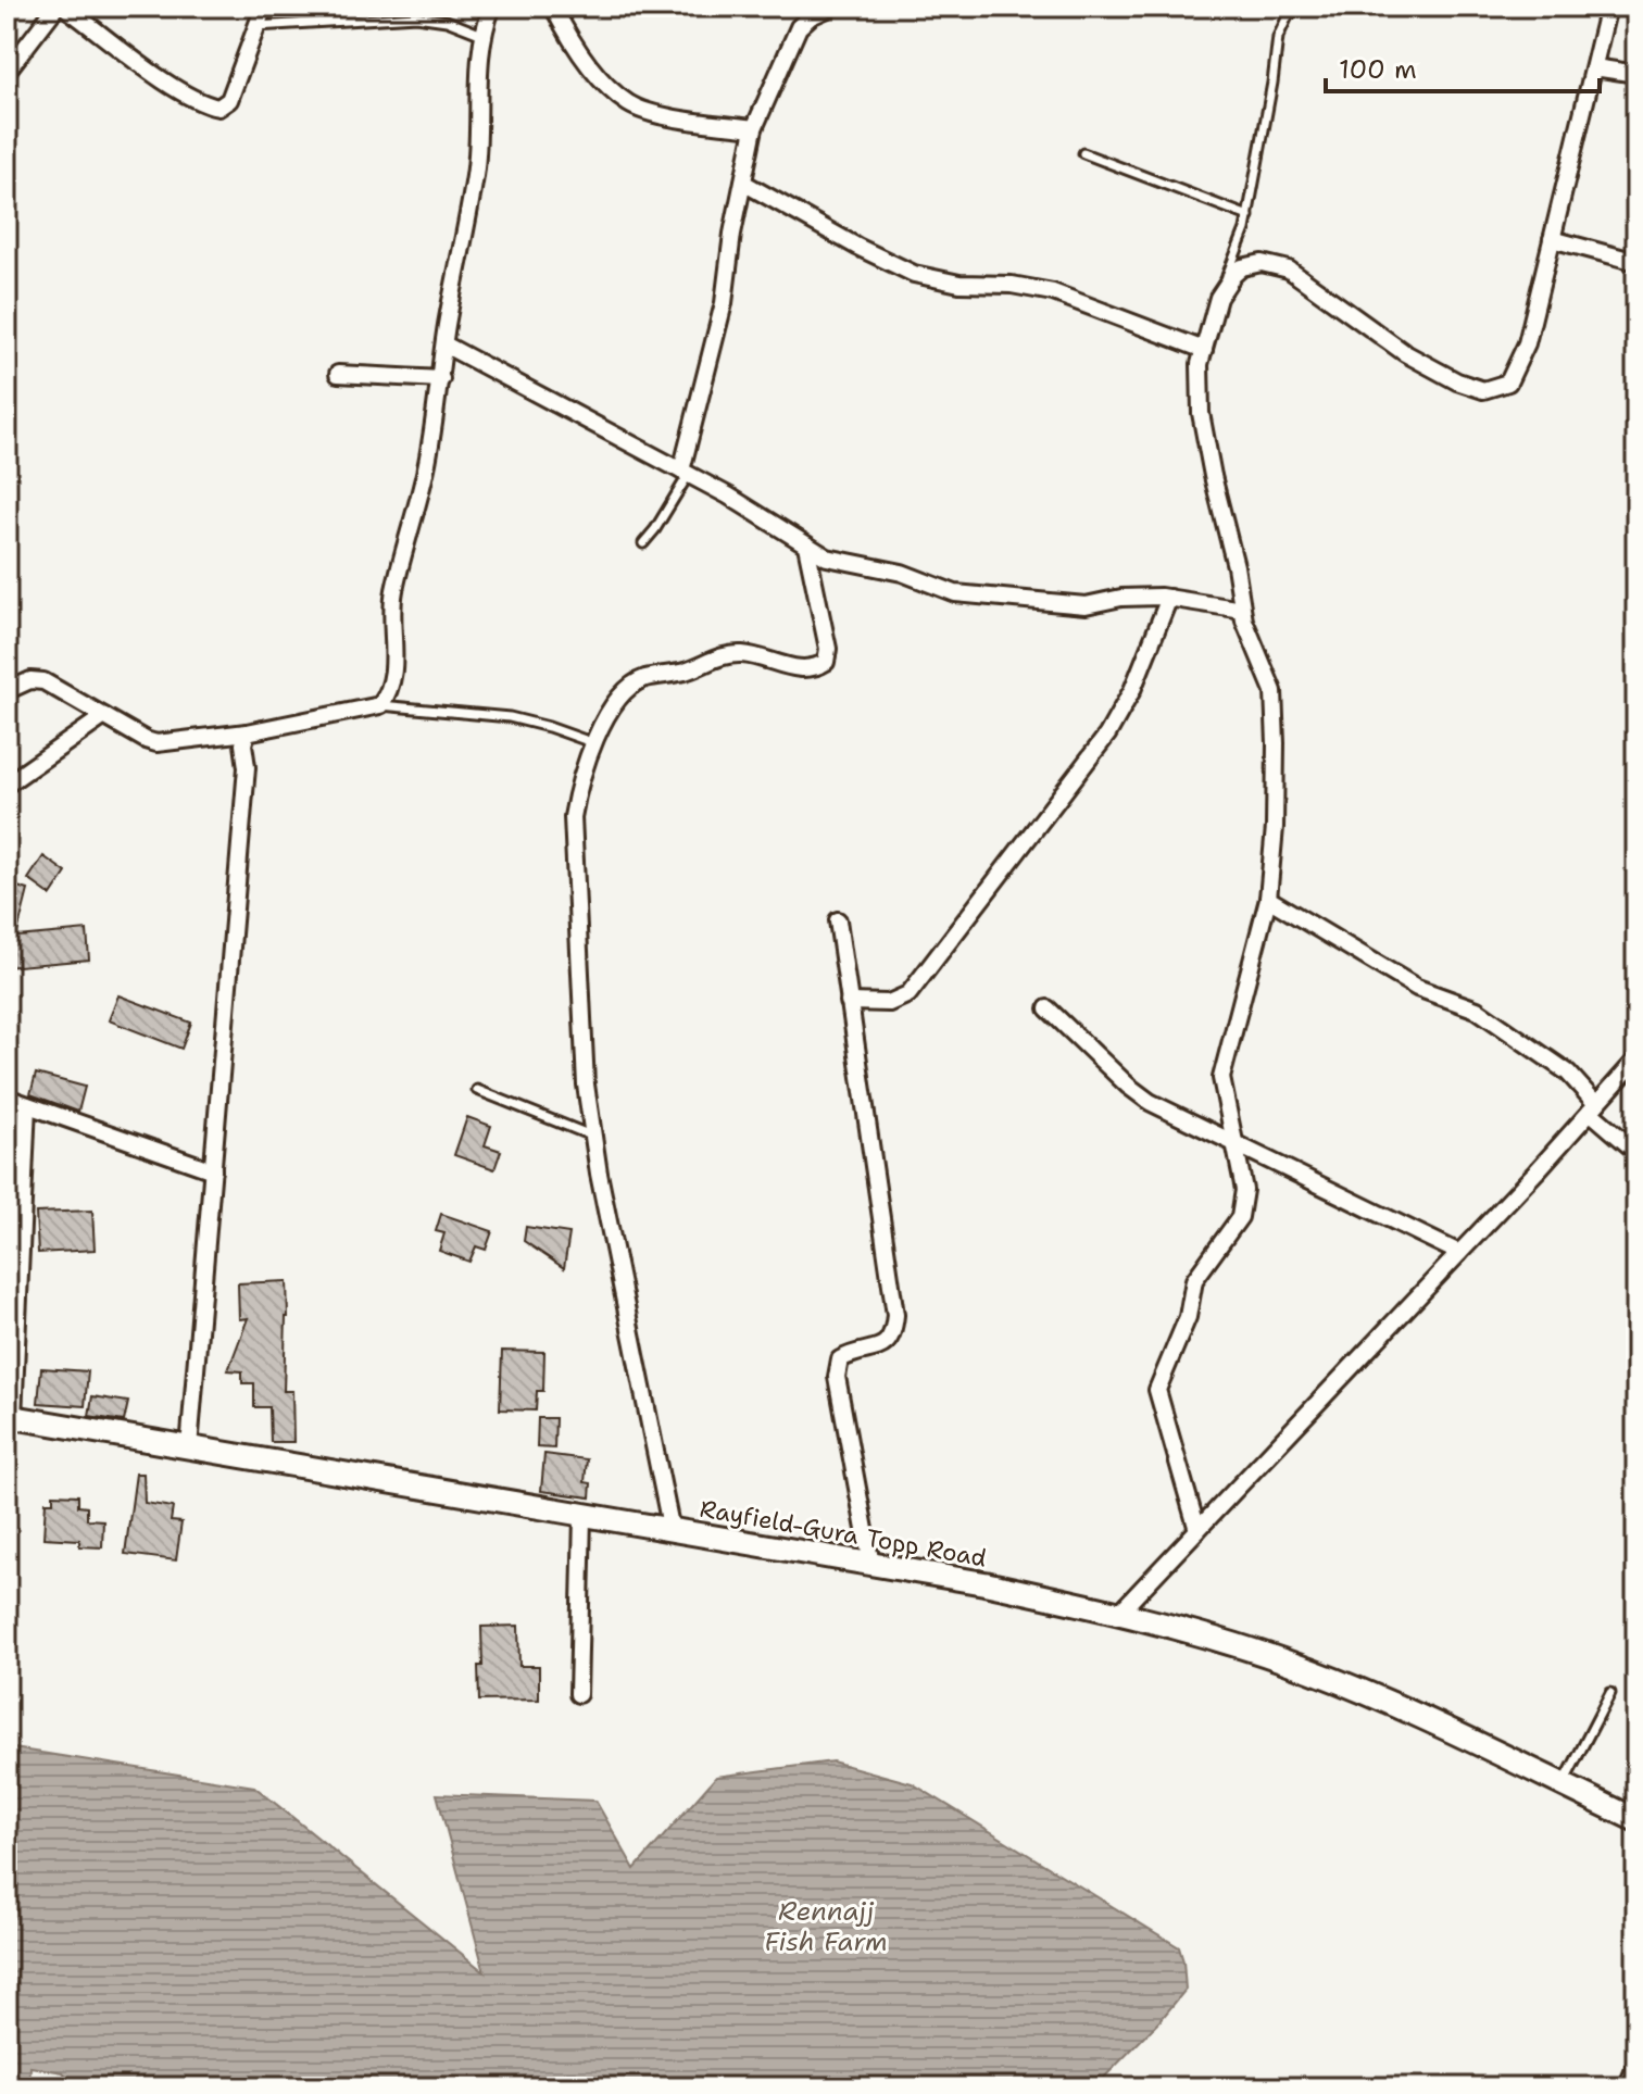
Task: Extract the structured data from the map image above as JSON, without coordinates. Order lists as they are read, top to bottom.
{
  "streets": {
    "street": ["Rayfield-Gura Topp Road"]
  },
  "water": ["Rennajj Fish Farm"],
  "scale_bar": "100 m"
}
